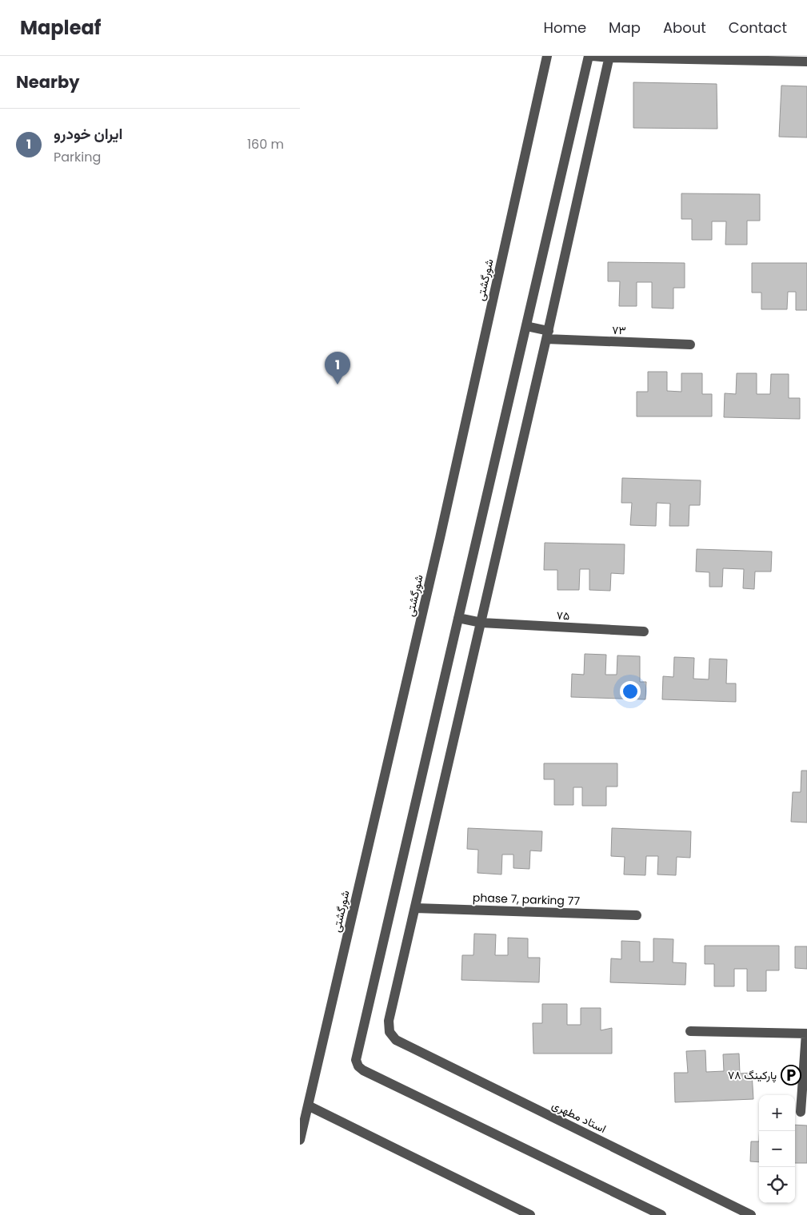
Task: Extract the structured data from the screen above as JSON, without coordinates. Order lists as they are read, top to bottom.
{
  "streets": {
    "street": [
      "شورگشتی",
      "۷۳",
      "۷۵",
      "phase 7, parking 77",
      "استاد مطهری"
    ]
  },
  "crossings": [
    ["phase 7, parking 77", "استاد مطهری"]
  ],
  "places": {
    "parking": ["پارکینگ ۷۸"]
  },
  "page": {
    "header": "Mapleaf",
    "nav": [
      "Home",
      "Map",
      "About",
      "Contact"
    ],
    "heading": "Nearby",
    "list": [
      {
        "mark": "1",
        "name": "ایران خودرو",
        "note": "Parking",
        "value": "160 m"
      }
    ],
    "pins": "1",
    "map_buttons": ["+", "−"]
  }
}
